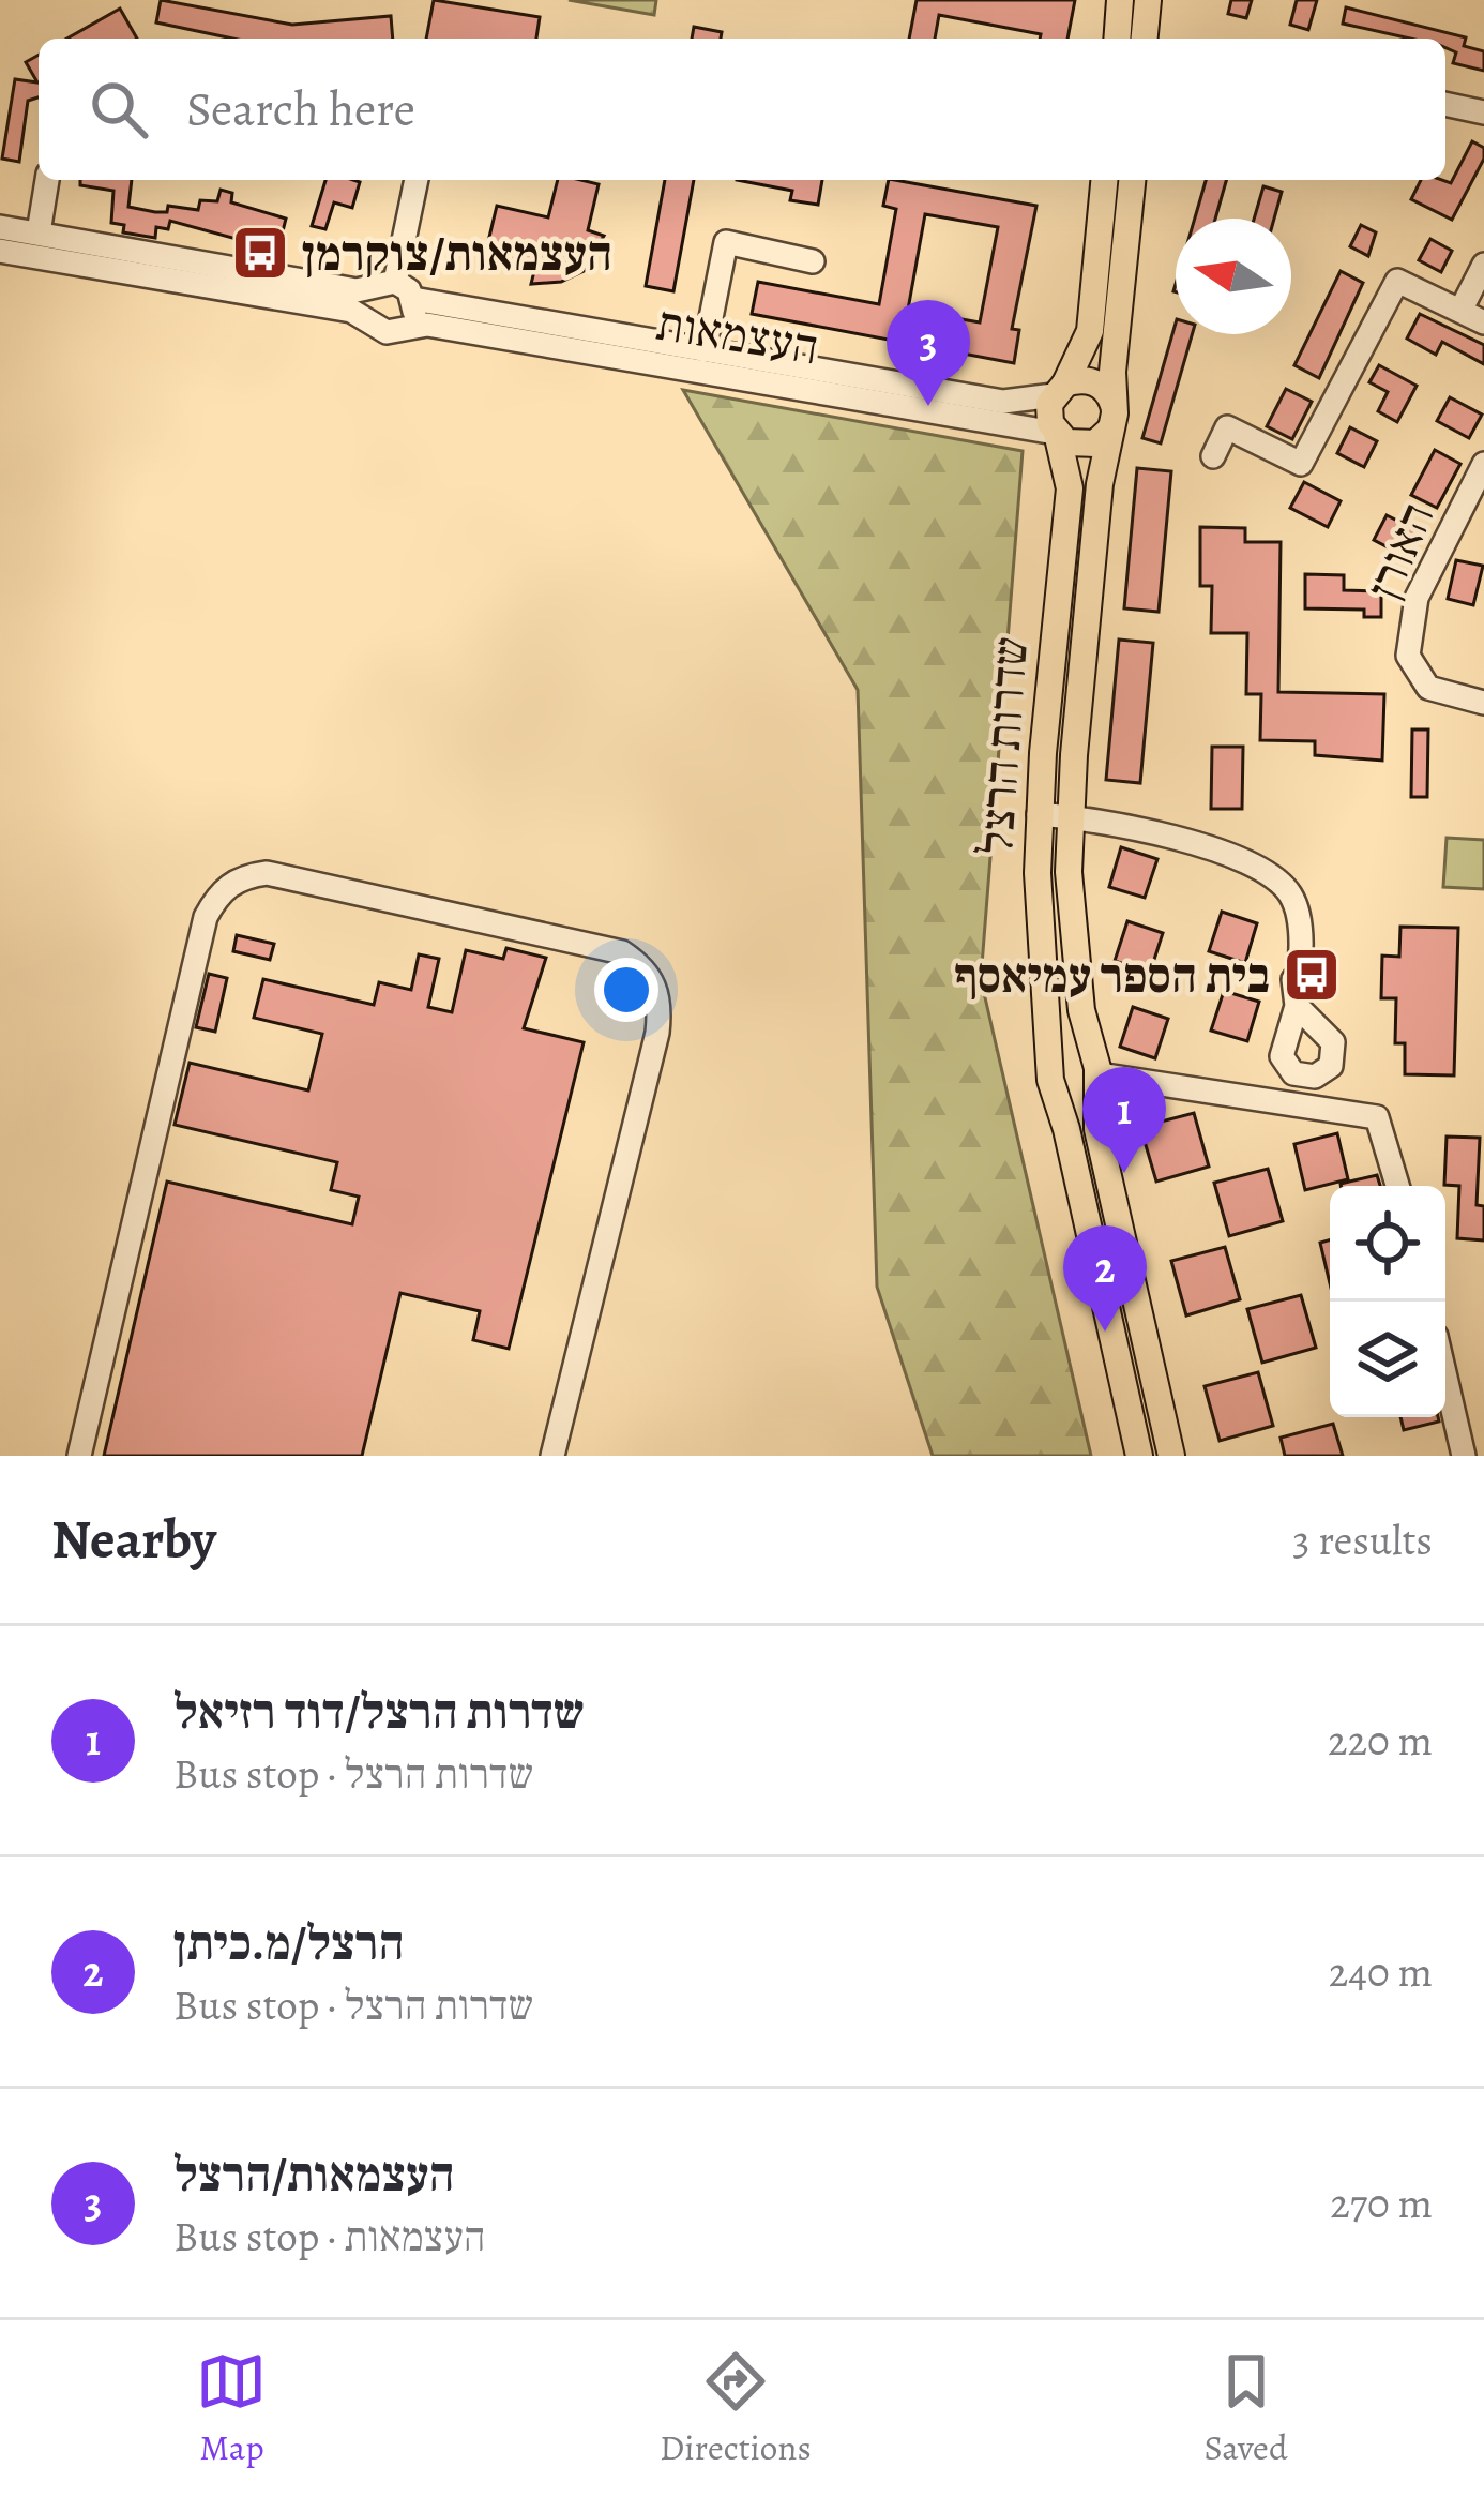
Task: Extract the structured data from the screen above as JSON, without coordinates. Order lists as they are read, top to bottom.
{
  "streets": {
    "main road": ["שדרות הרצל"],
    "street": ["העצמאות", "האורן"]
  },
  "crossings": [
    ["העצמאות", "שדרות הרצל"]
  ],
  "places": {
    "bus stop": ["העצמאות/צוקרמן", "בית הספר עמיאסף"]
  },
  "north": "left",
  "page": {
    "search": "Search here",
    "pins": ["3", "1", "2"],
    "heading": ["Nearby", "3 results"],
    "list": [
      {
        "mark": "1",
        "name": "שדרות הרצל/דוד רזיאל",
        "note": "Bus stop · שדרות הרצל",
        "value": "220 m"
      },
      {
        "mark": "2",
        "name": "הרצל/מ.כיתן",
        "note": "Bus stop · שדרות הרצל",
        "value": "240 m"
      },
      {
        "mark": "3",
        "name": "העצמאות/הרצל",
        "note": "Bus stop · העצמאות",
        "value": "270 m"
      }
    ],
    "nav": ["Map", "Directions", "Saved"]
  }
}
